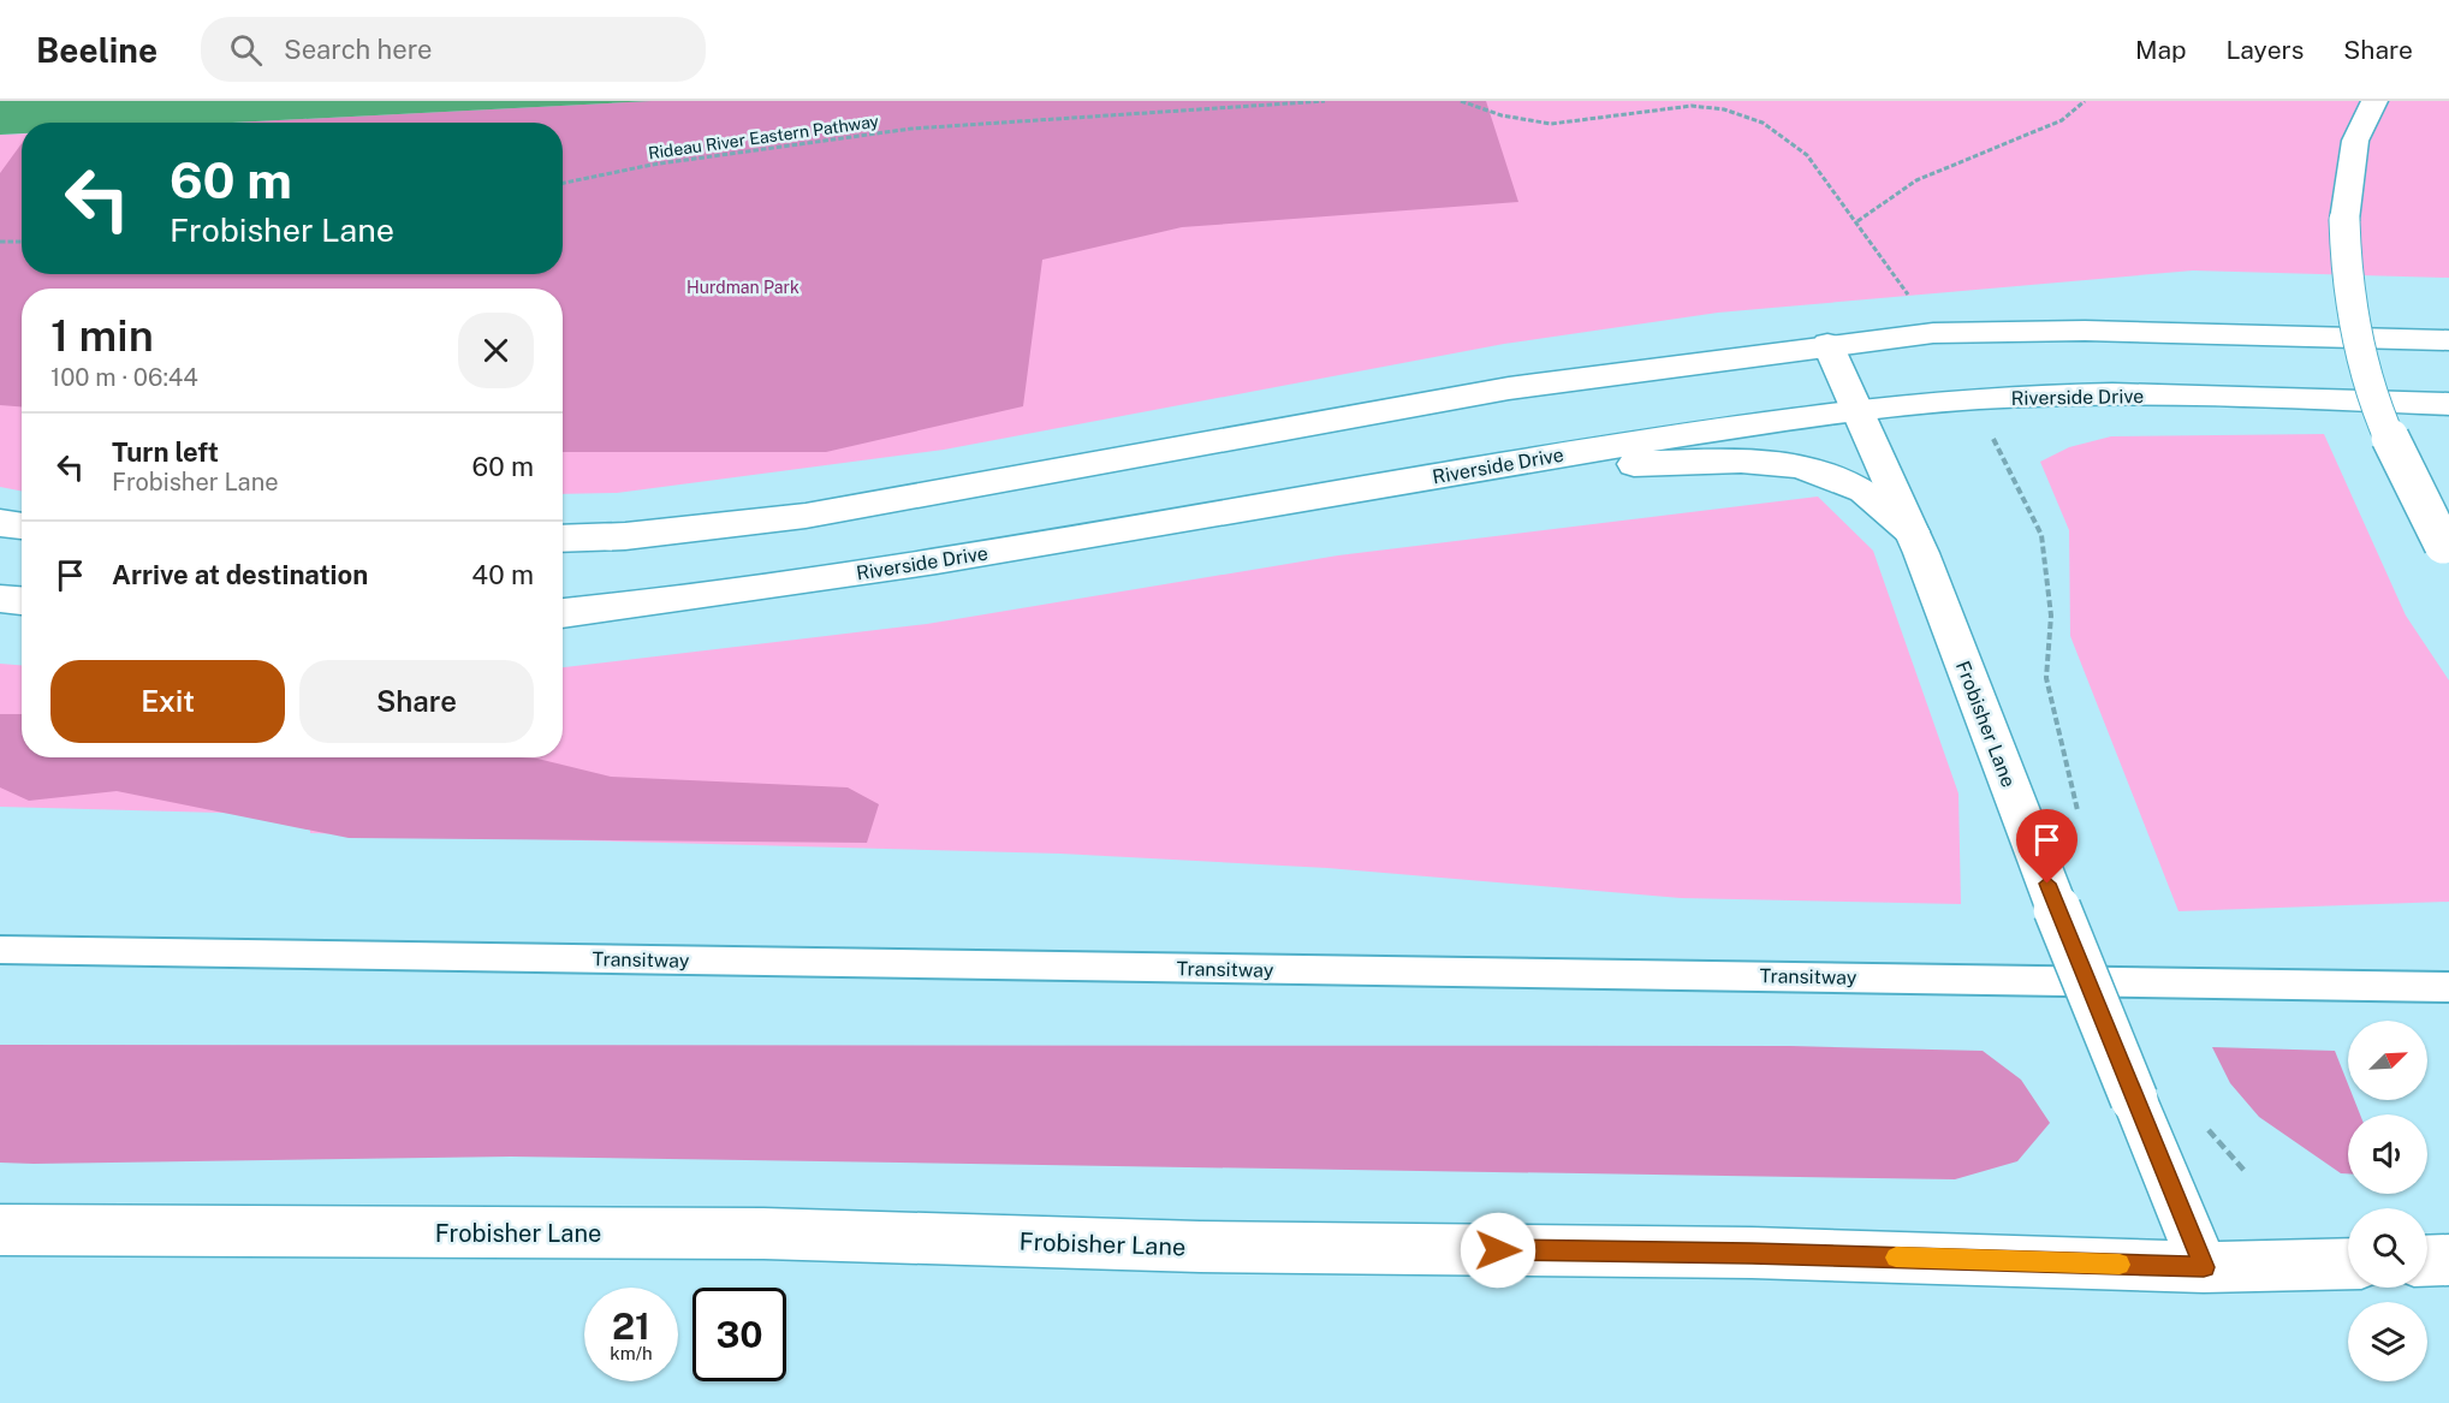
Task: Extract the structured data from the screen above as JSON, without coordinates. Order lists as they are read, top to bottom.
{
  "streets": {
    "main road": ["Riverside Drive", "Frobisher Lane"],
    "lane": ["Transitway"],
    "path": ["Rideau River Eastern Pathway"]
  },
  "crossings": [
    ["Riverside Drive", "Frobisher Lane"]
  ],
  "parks": ["Hurdman Park"],
  "north": "top right",
  "page": {
    "header": "Beeline",
    "search": "Search here",
    "nav": ["Map", "Layers", "Share"],
    "turn": ["60 m", "Frobisher Lane"],
    "heading": ["1 min", "100 m · 06:44"],
    "list": [
      {
        "name": "Turn left",
        "note": "Frobisher Lane",
        "value": "60 m"
      },
      {
        "name": "Arrive at destination",
        "value": "40 m"
      }
    ],
    "buttons": ["Exit", "Share"],
    "speed": "21 km/h",
    "limit": "30"
  }
}
